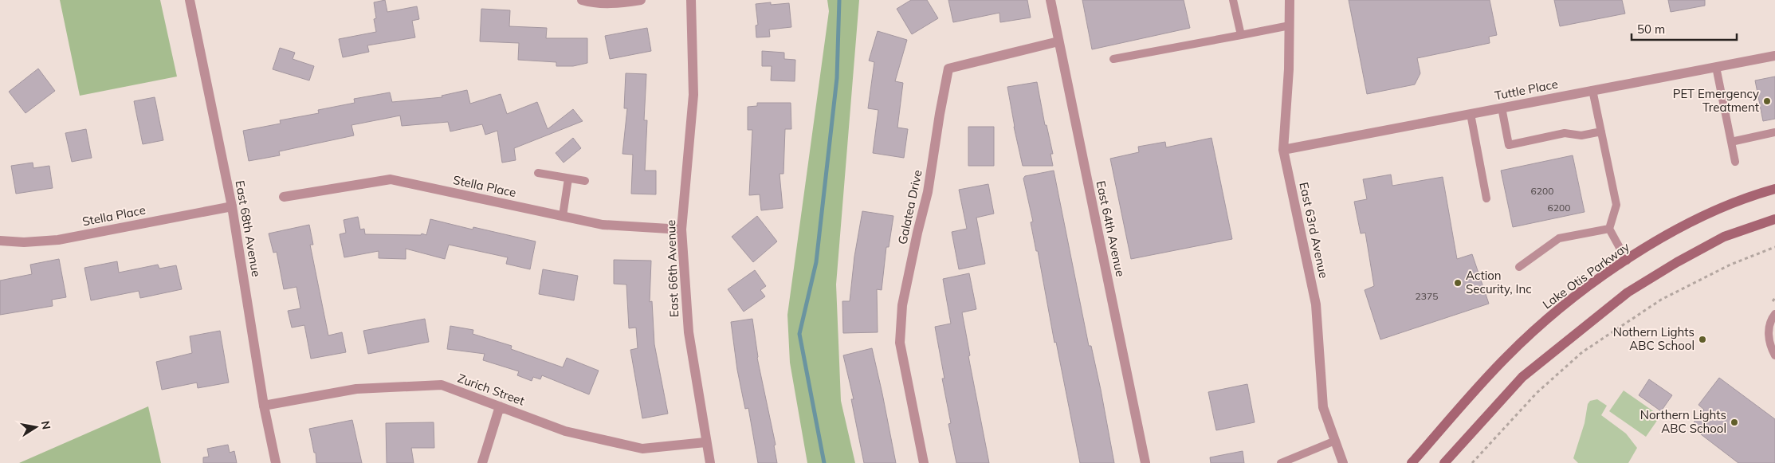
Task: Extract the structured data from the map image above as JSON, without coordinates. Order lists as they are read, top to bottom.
{
  "streets": {
    "main road": ["Lake Otis Parkway"],
    "street": [
      "Tuttle Place",
      "Stella Place",
      "Galatea Drive",
      "East 68th Avenue",
      "East 64th Avenue",
      "East 63rd Avenue",
      "East 66th Avenue",
      "Zurich Street"
    ]
  },
  "crossings": [
    ["Tuttle Place", "East 63rd Avenue"],
    ["Stella Place", "East 68th Avenue"],
    ["Stella Place", "East 66th Avenue"],
    ["Galatea Drive", "East 64th Avenue"],
    ["East 68th Avenue", "Zurich Street"],
    ["East 66th Avenue", "Zurich Street"]
  ],
  "places": [
    "PET Emergency Treatment",
    "Action Security, Inc",
    "Nothern Lights ABC School",
    "Northern Lights ABC School"
  ],
  "house_numbers": ["6200", "6200", "2375"],
  "scale_bar": "50 m",
  "north": "right"
}
